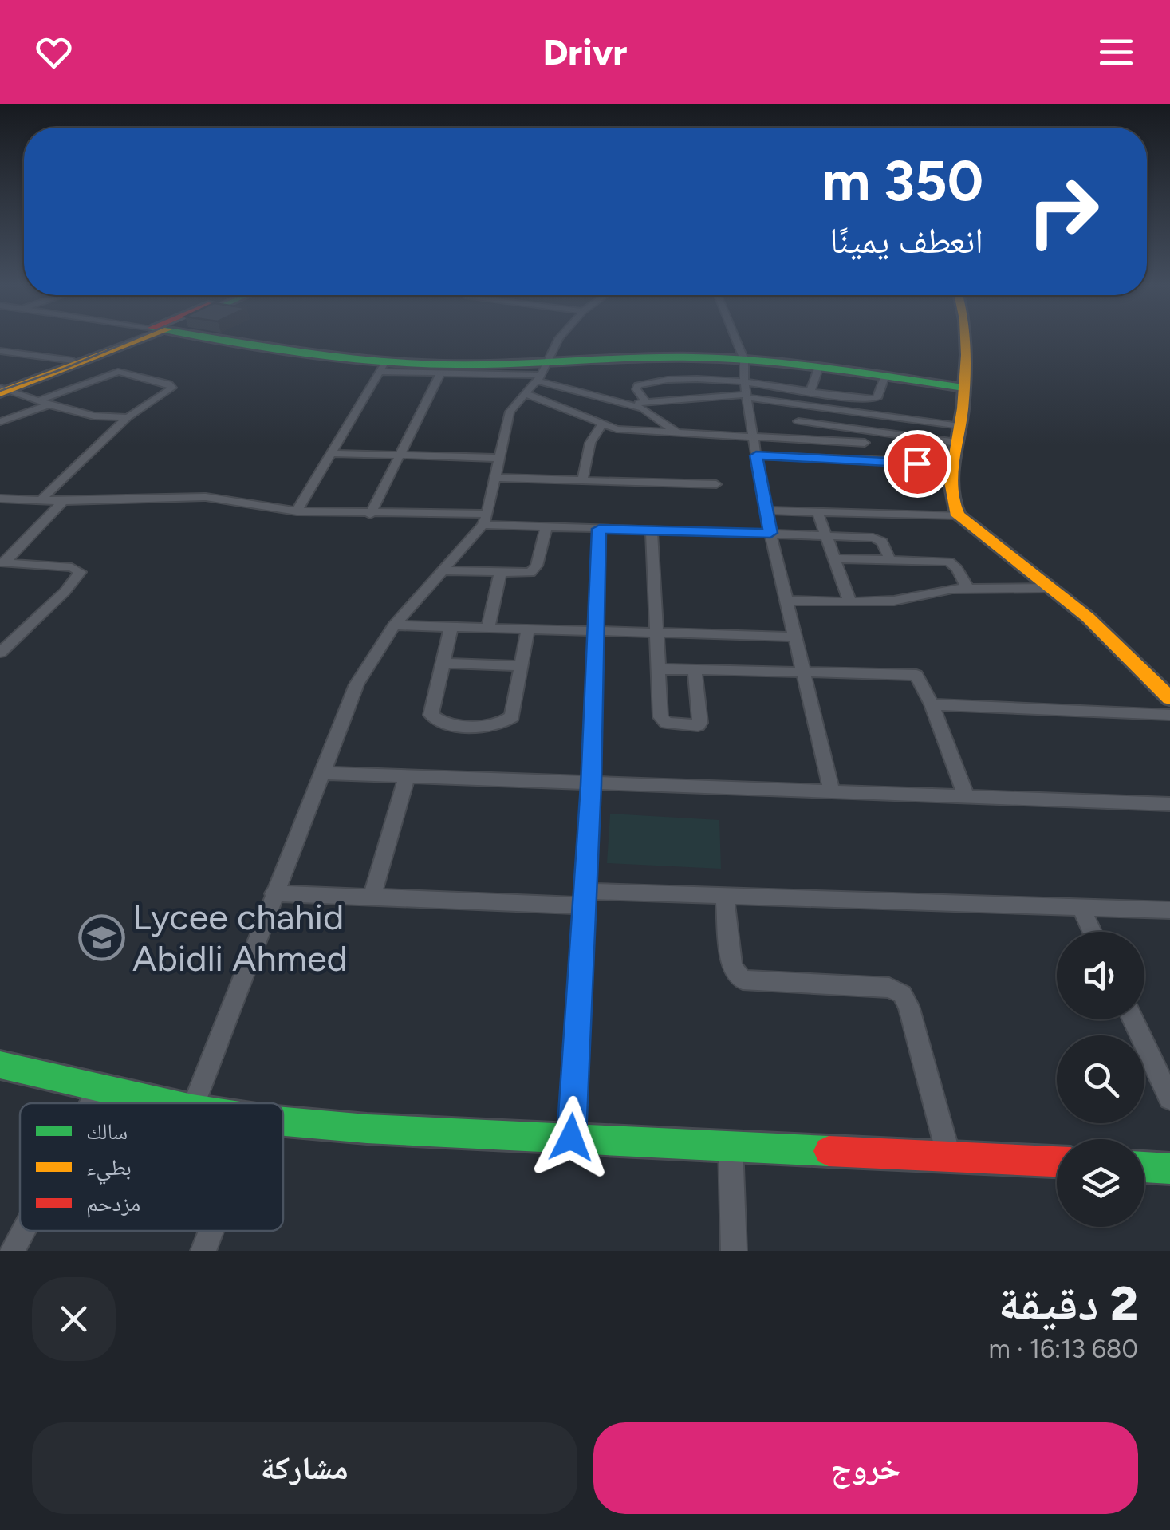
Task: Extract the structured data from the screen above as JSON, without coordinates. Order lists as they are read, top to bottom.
{
  "places": {
    "school or university": ["Lycee chahid Abidli Ahmed"]
  },
  "legend": ["سالك", "بطيء", "مزدحم"],
  "page": {
    "header": "Drivr",
    "turn": ["350 m", "انعطف يمينًا"],
    "heading": ["2 دقيقة", "680 m · 16:13"],
    "buttons": ["خروج", "مشاركة"]
  }
}
